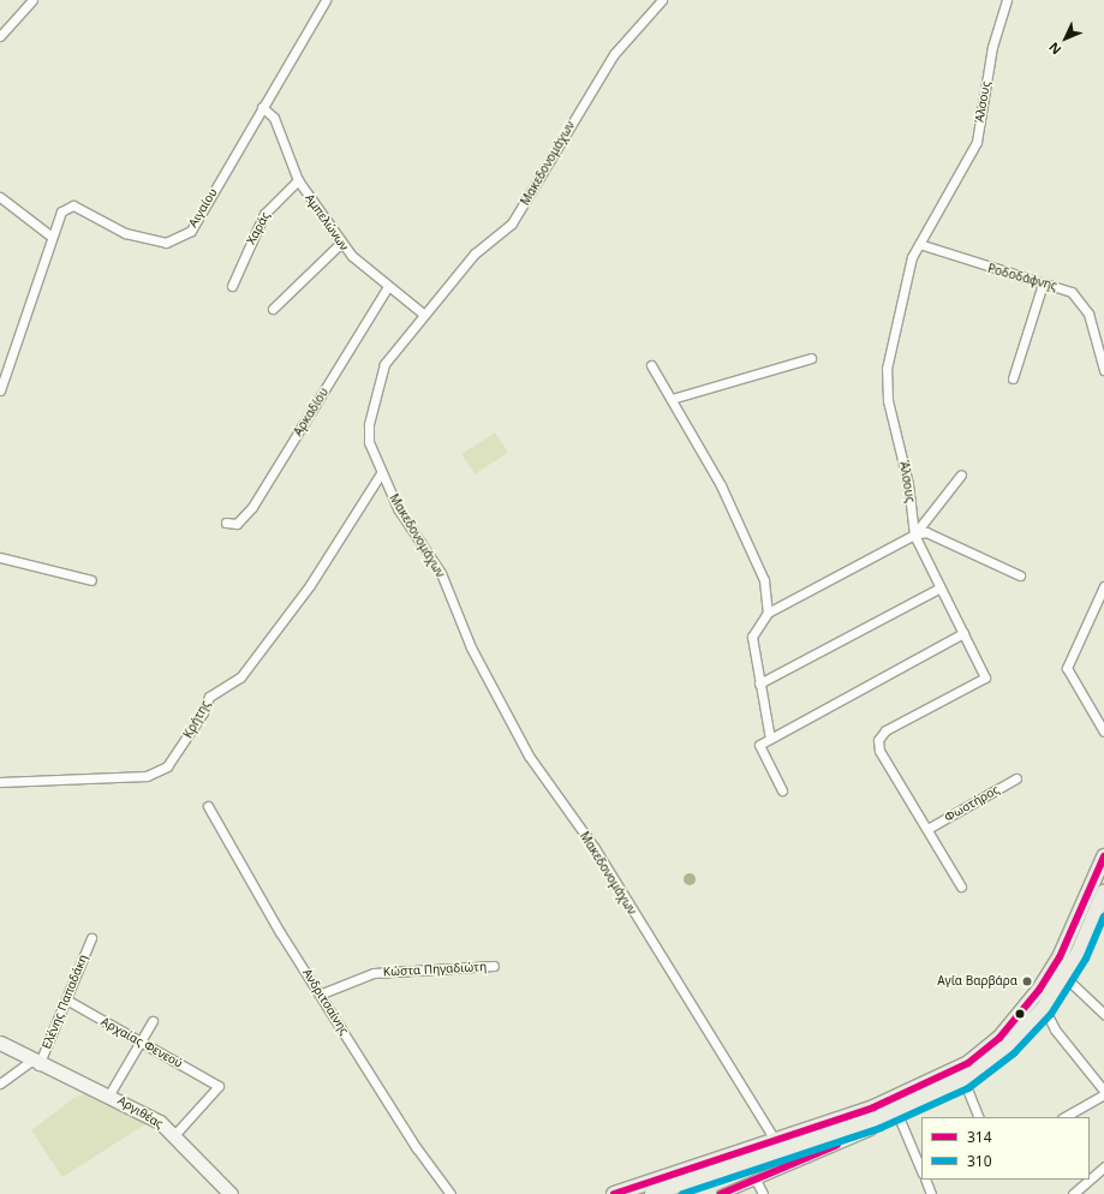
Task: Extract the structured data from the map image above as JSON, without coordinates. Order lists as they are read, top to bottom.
{
  "streets": {
    "street": [
      "Άλσους",
      "Μακεδονομάχων",
      "Αιγαίου",
      "Αμπελώνων",
      "Χαράς",
      "Ροδοδάφνης",
      "Αρκαδίου",
      "Κρήτης",
      "Φωστήρος",
      "Κώστα Πηγαδιώτη",
      "Ελένης Παπαδάκη",
      "Ανδριτσαίνης",
      "Αρχαίας Φενεού",
      "Αργιθέας"
    ]
  },
  "crossings": [
    ["Άλσους", "Ροδοδάφνης"],
    ["Άλσους", "Φωστήρος"],
    ["Μακεδονομάχων", "Αμπελώνων"],
    ["Μακεδονομάχων", "Κρήτης"],
    ["Αιγαίου", "Αμπελώνων"],
    ["Αμπελώνων", "Χαράς"],
    ["Αμπελώνων", "Αρκαδίου"],
    ["Κώστα Πηγαδιώτη", "Ανδριτσαίνης"],
    ["Ελένης Παπαδάκη", "Αρχαίας Φενεού"],
    ["Ελένης Παπαδάκη", "Αργιθέας"],
    ["Αρχαίας Φενεού", "Αργιθέας"]
  ],
  "places": ["Αγία Βαρβάρα"],
  "lines": ["transit line 314", "transit line 310"],
  "legend": ["314", "310"],
  "north": "bottom left"
}
